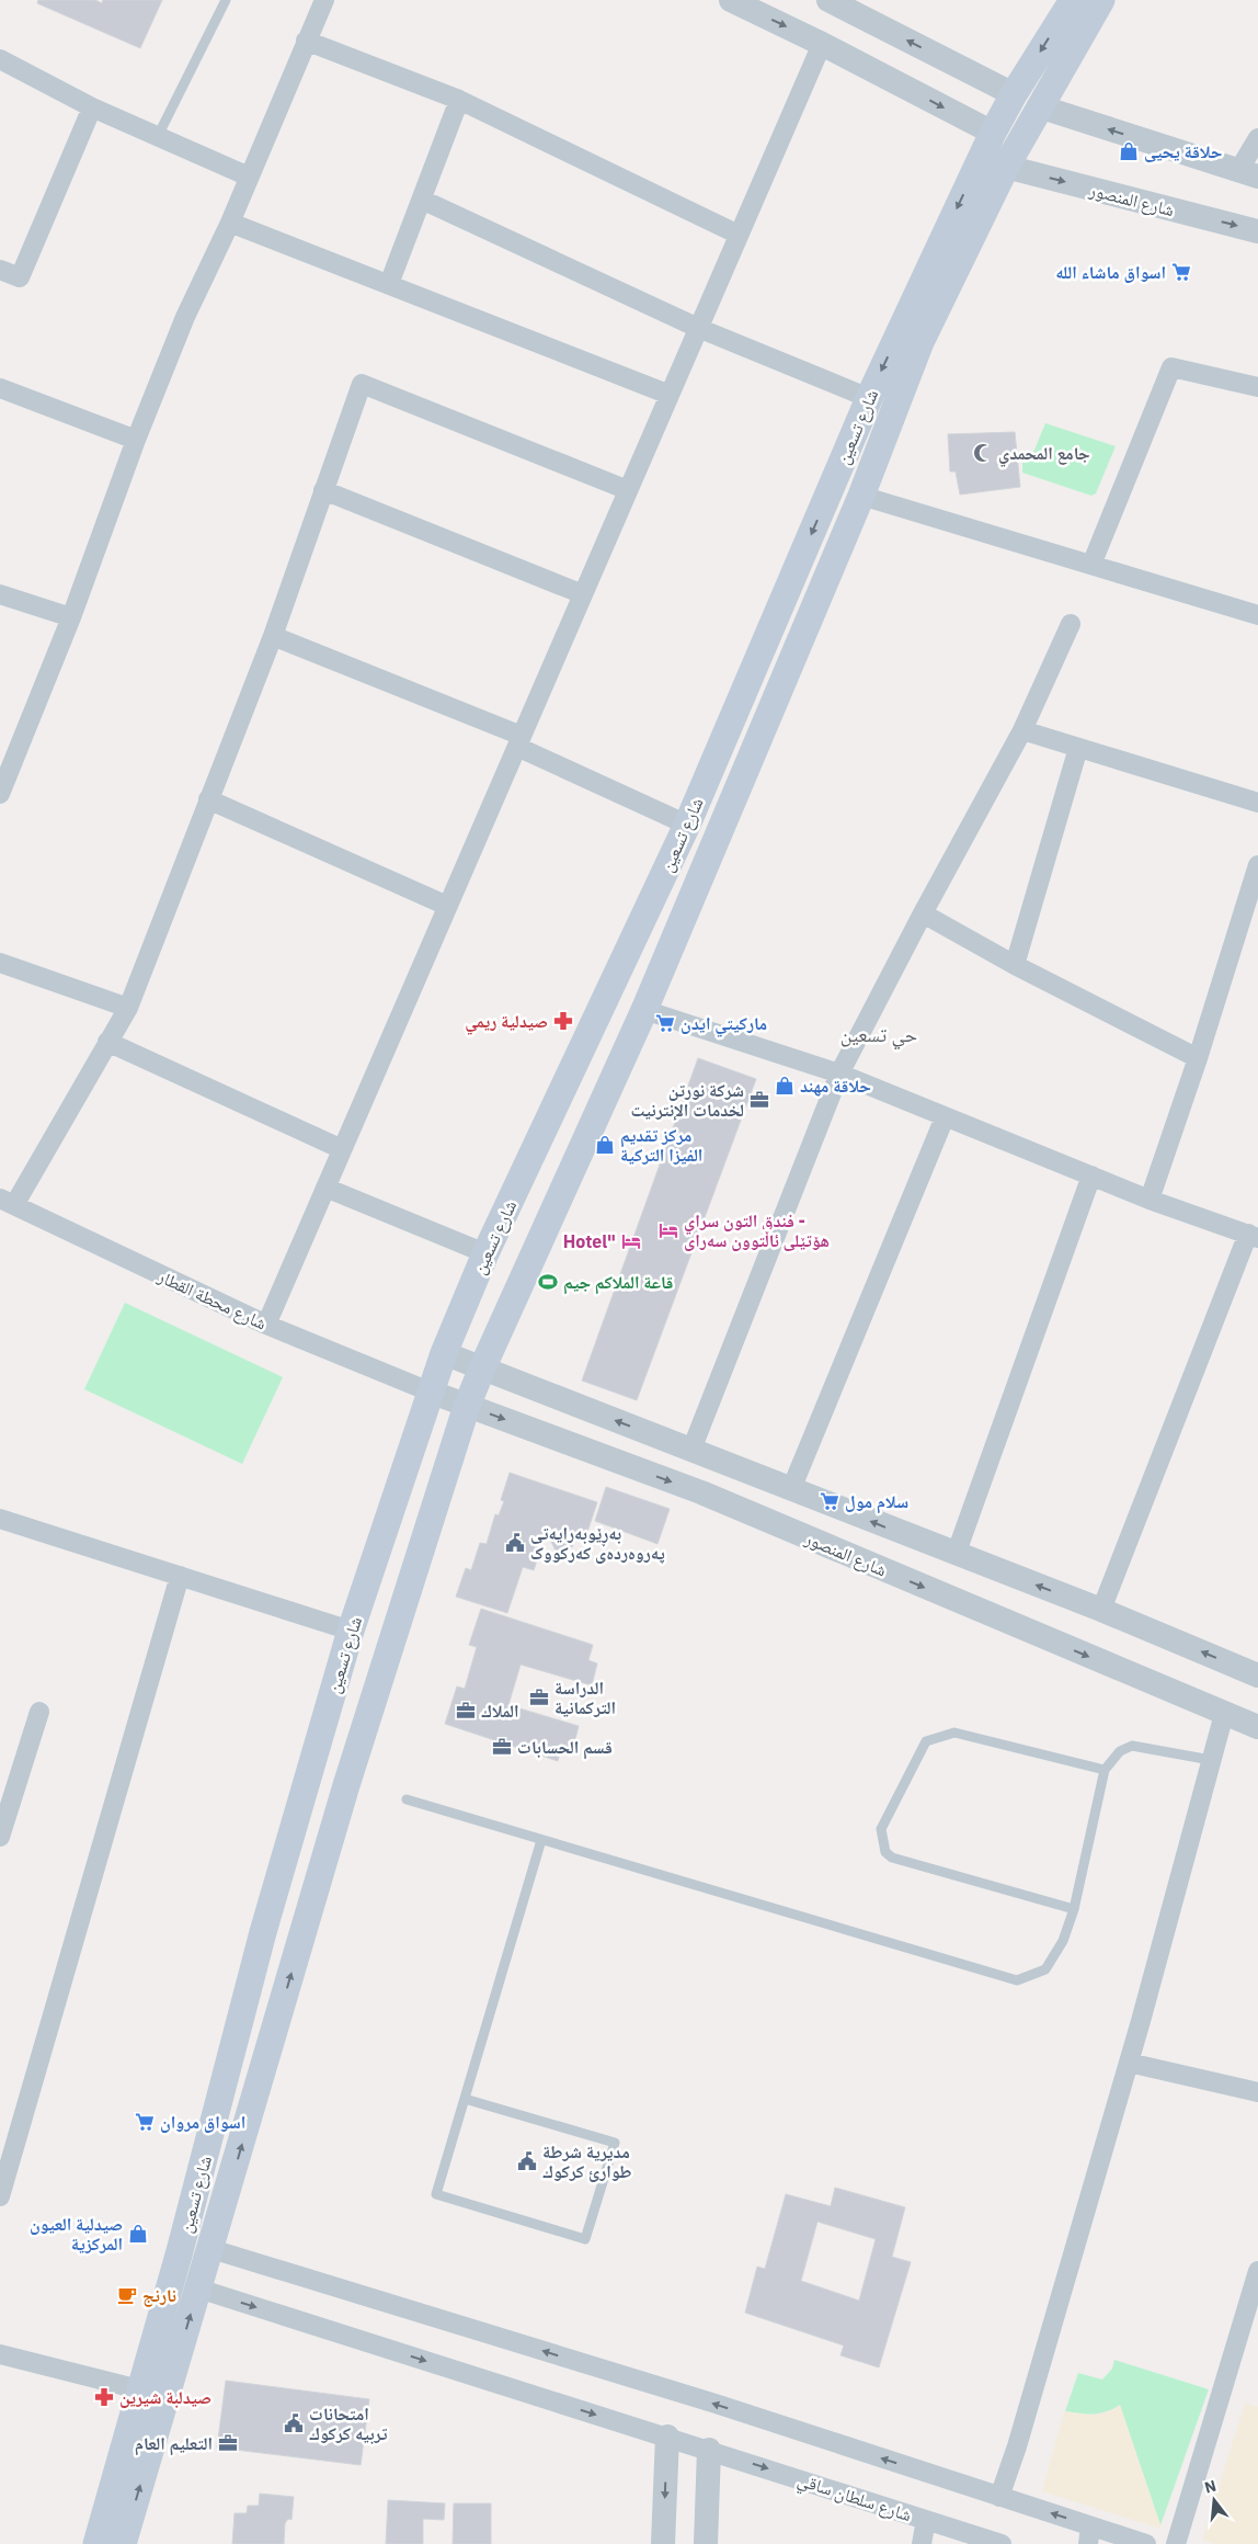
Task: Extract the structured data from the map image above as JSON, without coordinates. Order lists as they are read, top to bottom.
{
  "streets": {
    "main road": ["شارع تسعين"],
    "street": ["شارع المنصور", "شارع محطة القطار", "شارع سلطان ساقي"]
  },
  "crossings": [
    ["شارع المنصور", "شارع تسعين"],
    ["شارع المنصور", "شارع محطة القطار"],
    ["شارع تسعين", "شارع محطة القطار"],
    ["شارع تسعين", "شارع سلطان ساقي"]
  ],
  "districts": ["حي تسعين"],
  "places": {
    "shop": [
      "حلاقة يحيى",
      "حلاقة مهند",
      "مركز تقديم الفيزا التركية",
      "صيدلية العيون المركزية"
    ],
    "supermarket": [
      "اسواق ماشاء الله",
      "ماركيتي ايدن",
      "سلام مول",
      "اسواق مروان"
    ],
    "mosque": ["جامع المحمدي"],
    "pharmacy": ["صيدلية ريمي", "صيدلبة شيرين"],
    "office": [
      "شركة نورتن لخدمات الإنترنيت",
      "الدراسة التركمانية",
      "الملاك",
      "قسم الحسابات",
      "التعليم العام"
    ],
    "hotel": ["فندق التون سراي - هۆتێلی ئاڵتوون سەرای", "Hotel\""],
    "sports": ["قاعة الملاكم جيم"],
    "public building": ["بەڕێوبەرایەتی پەروەردەی کەرکووک", "مديرية شرطة طوارئ كركوك", "امتحانات تربيه كركوك"],
    "cafe": ["نارنج"]
  },
  "north": "top"
}
